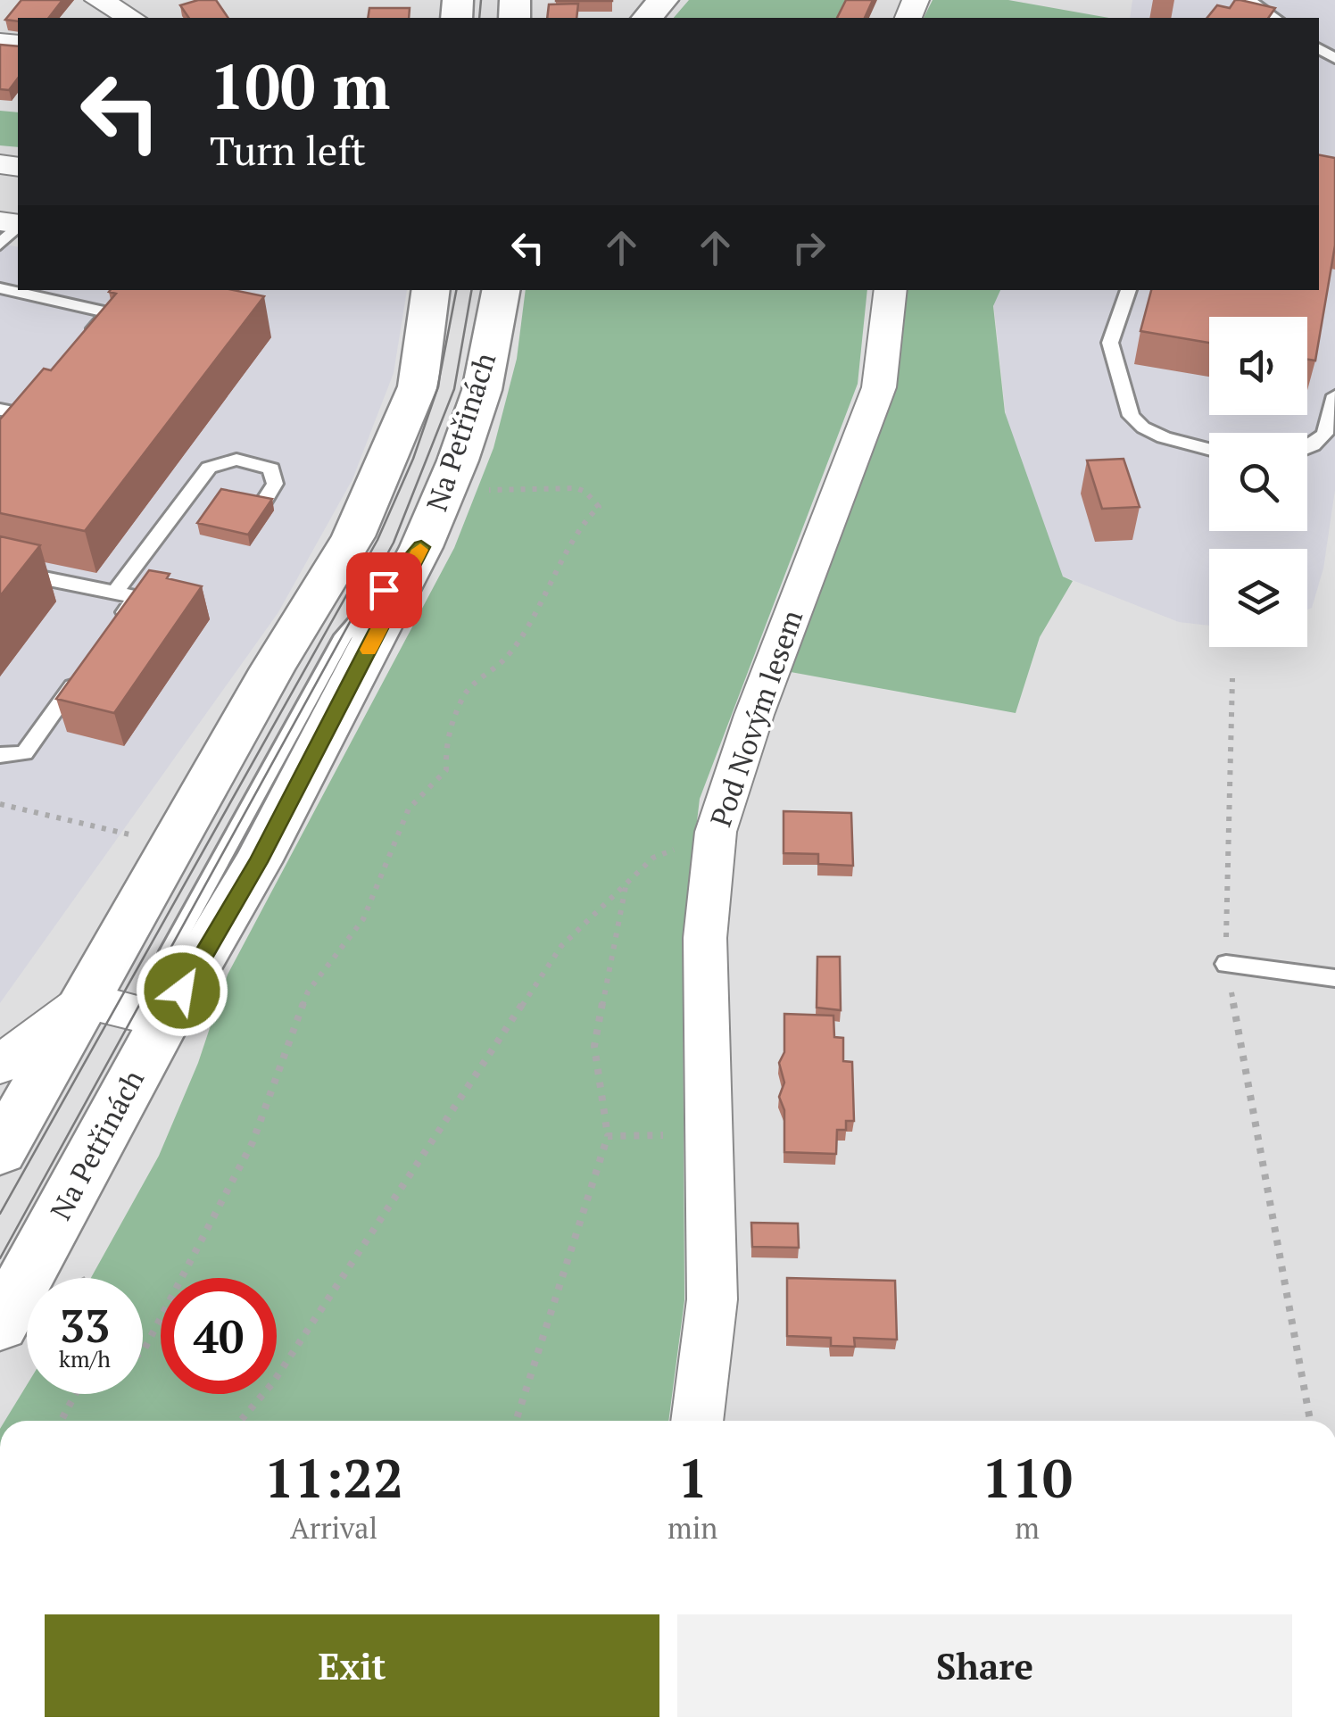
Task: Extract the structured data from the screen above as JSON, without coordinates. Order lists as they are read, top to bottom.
{
  "streets": {
    "street": ["Na Petřinách", "Pod Novým lesem"]
  },
  "page": {
    "turn": ["100 m", "Turn left"],
    "speed": "33 km/h",
    "limit": "40",
    "eta": [
      "11:22",
      "Arrival",
      "1",
      "min",
      "110",
      "m"
    ],
    "buttons": ["Exit", "Share"]
  }
}
